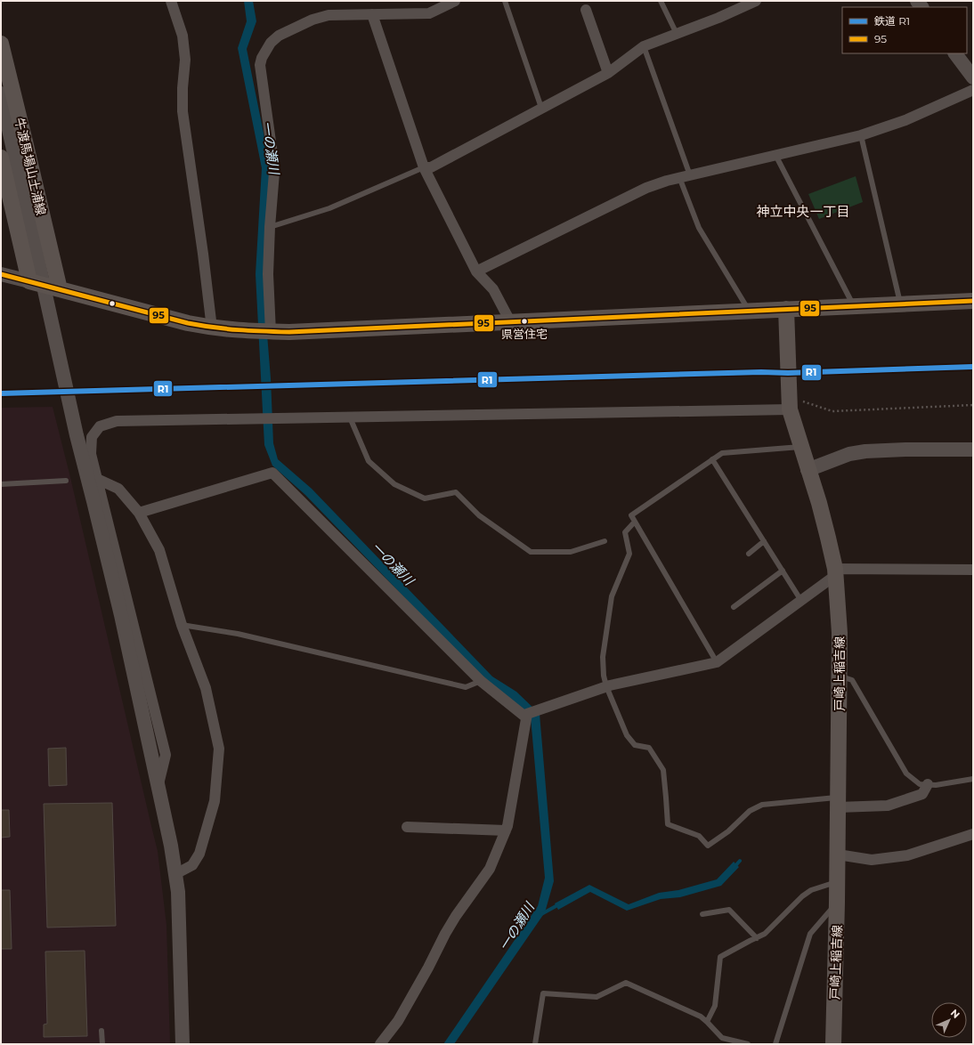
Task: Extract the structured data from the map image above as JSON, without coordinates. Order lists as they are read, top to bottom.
{
  "streets": {
    "main road": ["牛渡馬場山土浦線", "戸崎上稲吉線"]
  },
  "districts": ["神立中央一丁目"],
  "water": ["一の瀬川"],
  "places": ["県営住宅"],
  "lines": ["transit line 95", "rail line R1"],
  "legend": ["鉄道 R1", "95"],
  "north": "top right"
}
